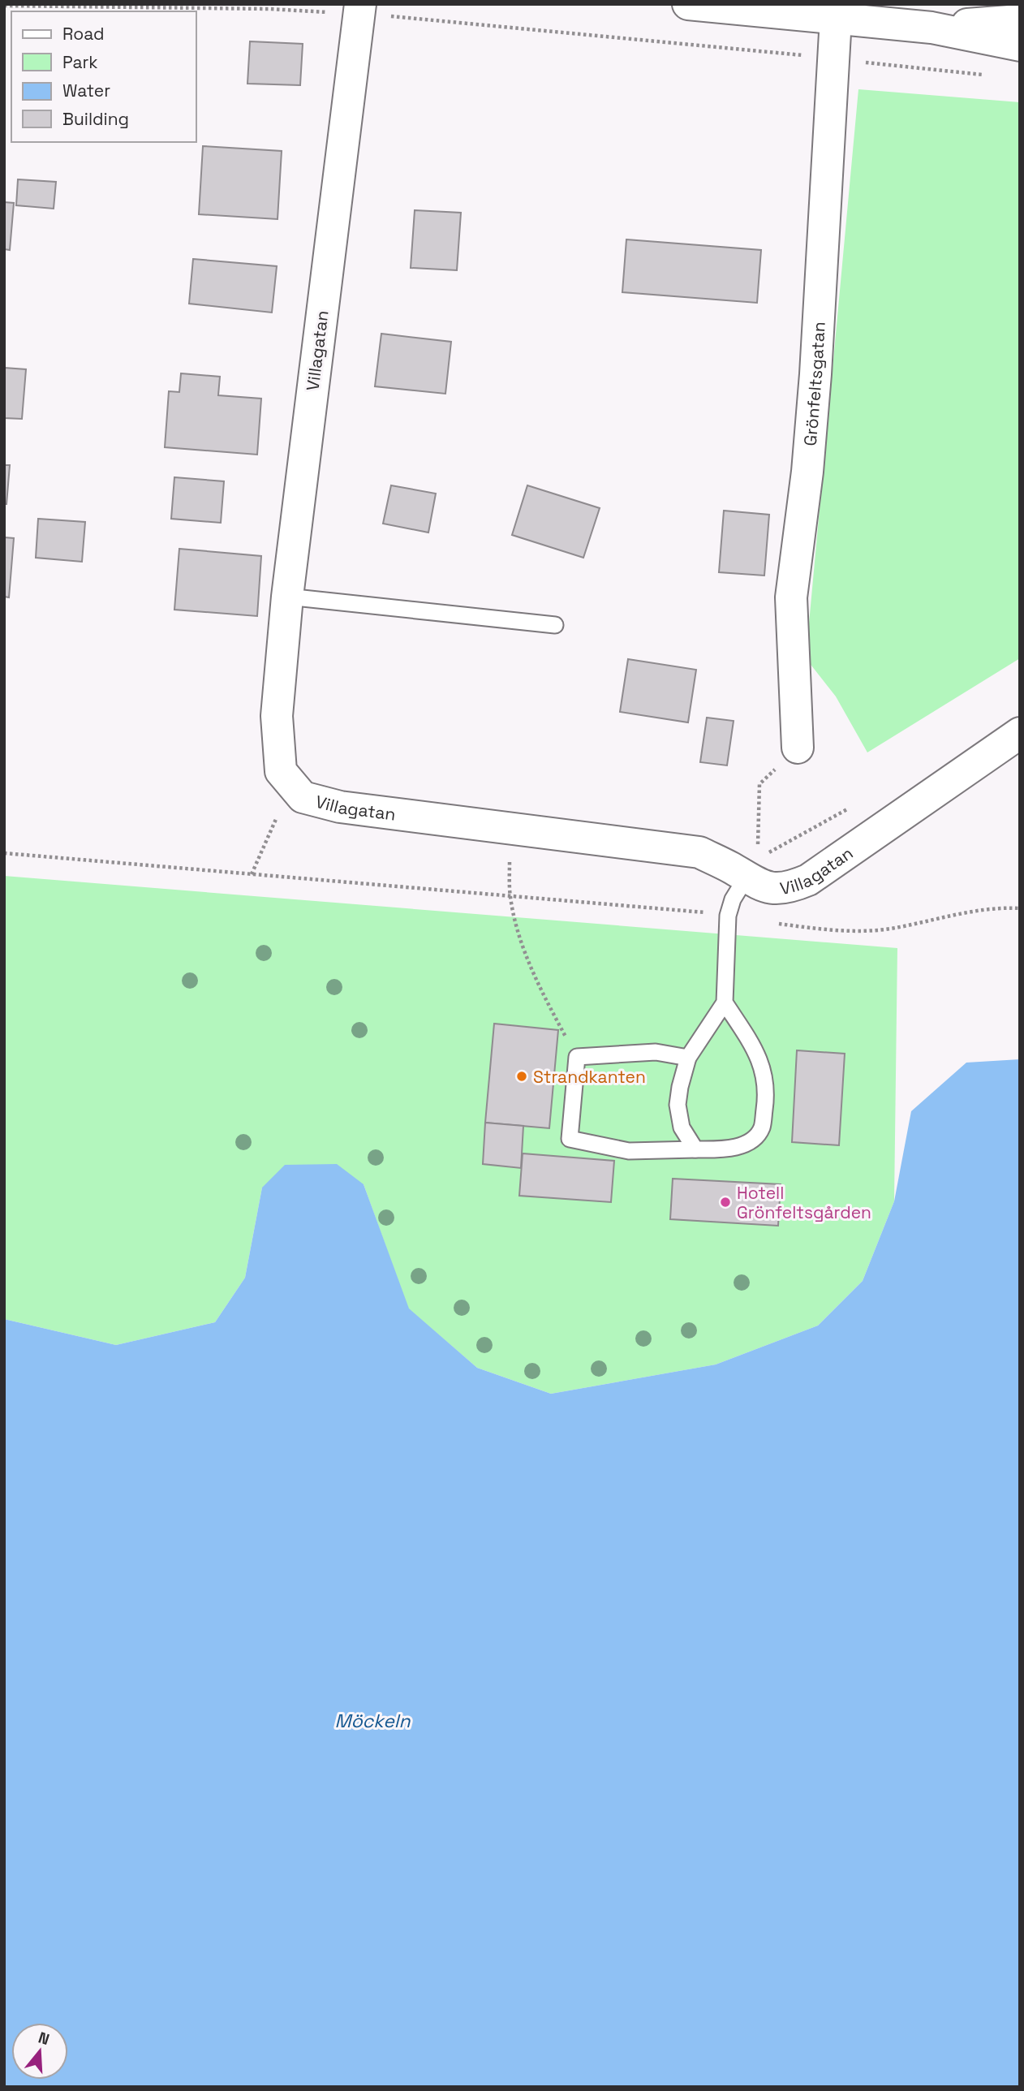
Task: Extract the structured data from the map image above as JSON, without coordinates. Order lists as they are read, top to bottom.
{
  "streets": {
    "street": ["Villagatan", "Grönfeltsgatan"]
  },
  "water": ["Möckeln"],
  "places": ["Strandkanten", "Hotell Grönfeltsgården"],
  "legend": [
    "Road",
    "Park",
    "Water",
    "Building"
  ],
  "north": "top"
}
